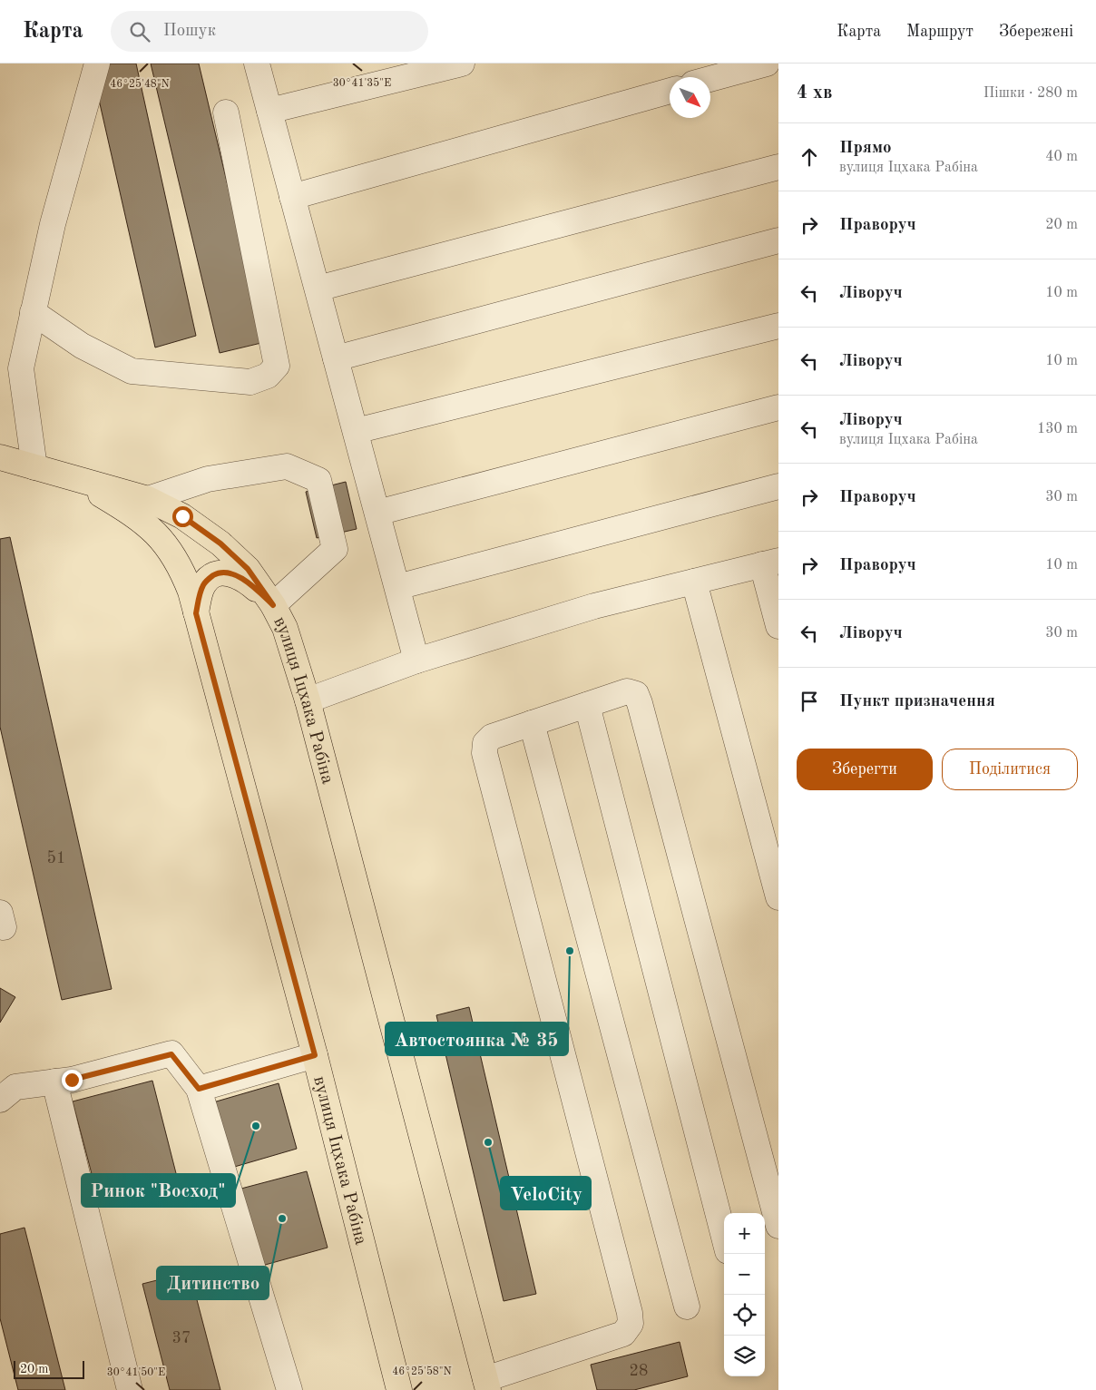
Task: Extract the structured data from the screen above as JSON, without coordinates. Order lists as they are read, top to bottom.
{
  "streets": {
    "main road": ["вулиця Іцхака Рабіна"]
  },
  "places": [
    "Автостоянка № 35",
    "Ринок \"Восход\"",
    "VeloCity",
    "Дитинство"
  ],
  "house_numbers": ["51", "37", "28"],
  "scale_bar": "20 m",
  "north": "bottom right",
  "page": {
    "header": "Карта",
    "search": "Пошук",
    "nav": ["Карта", "Маршрут", "Збережені"],
    "heading": ["4 хв", "Пішки · 280 m"],
    "list": [
      ["Прямо", "вулиця Іцхака Рабіна", "40 m"],
      ["Праворуч", "20 m"],
      ["Ліворуч", "10 m"],
      ["Ліворуч", "10 m"],
      ["Ліворуч", "вулиця Іцхака Рабіна", "130 m"],
      ["Праворуч", "30 m"],
      ["Праворуч", "10 m"],
      ["Ліворуч", "30 m"],
      "Пункт призначення"
    ],
    "buttons": ["Зберегти", "Поділитися"],
    "map_buttons": ["+", "−"],
    "scale": "20 m"
  },
  "coordinates": [
    "30°41'35\"E",
    "46°25'48\"N",
    "46°25'58\"N",
    "30°41'50\"E"
  ]
}
